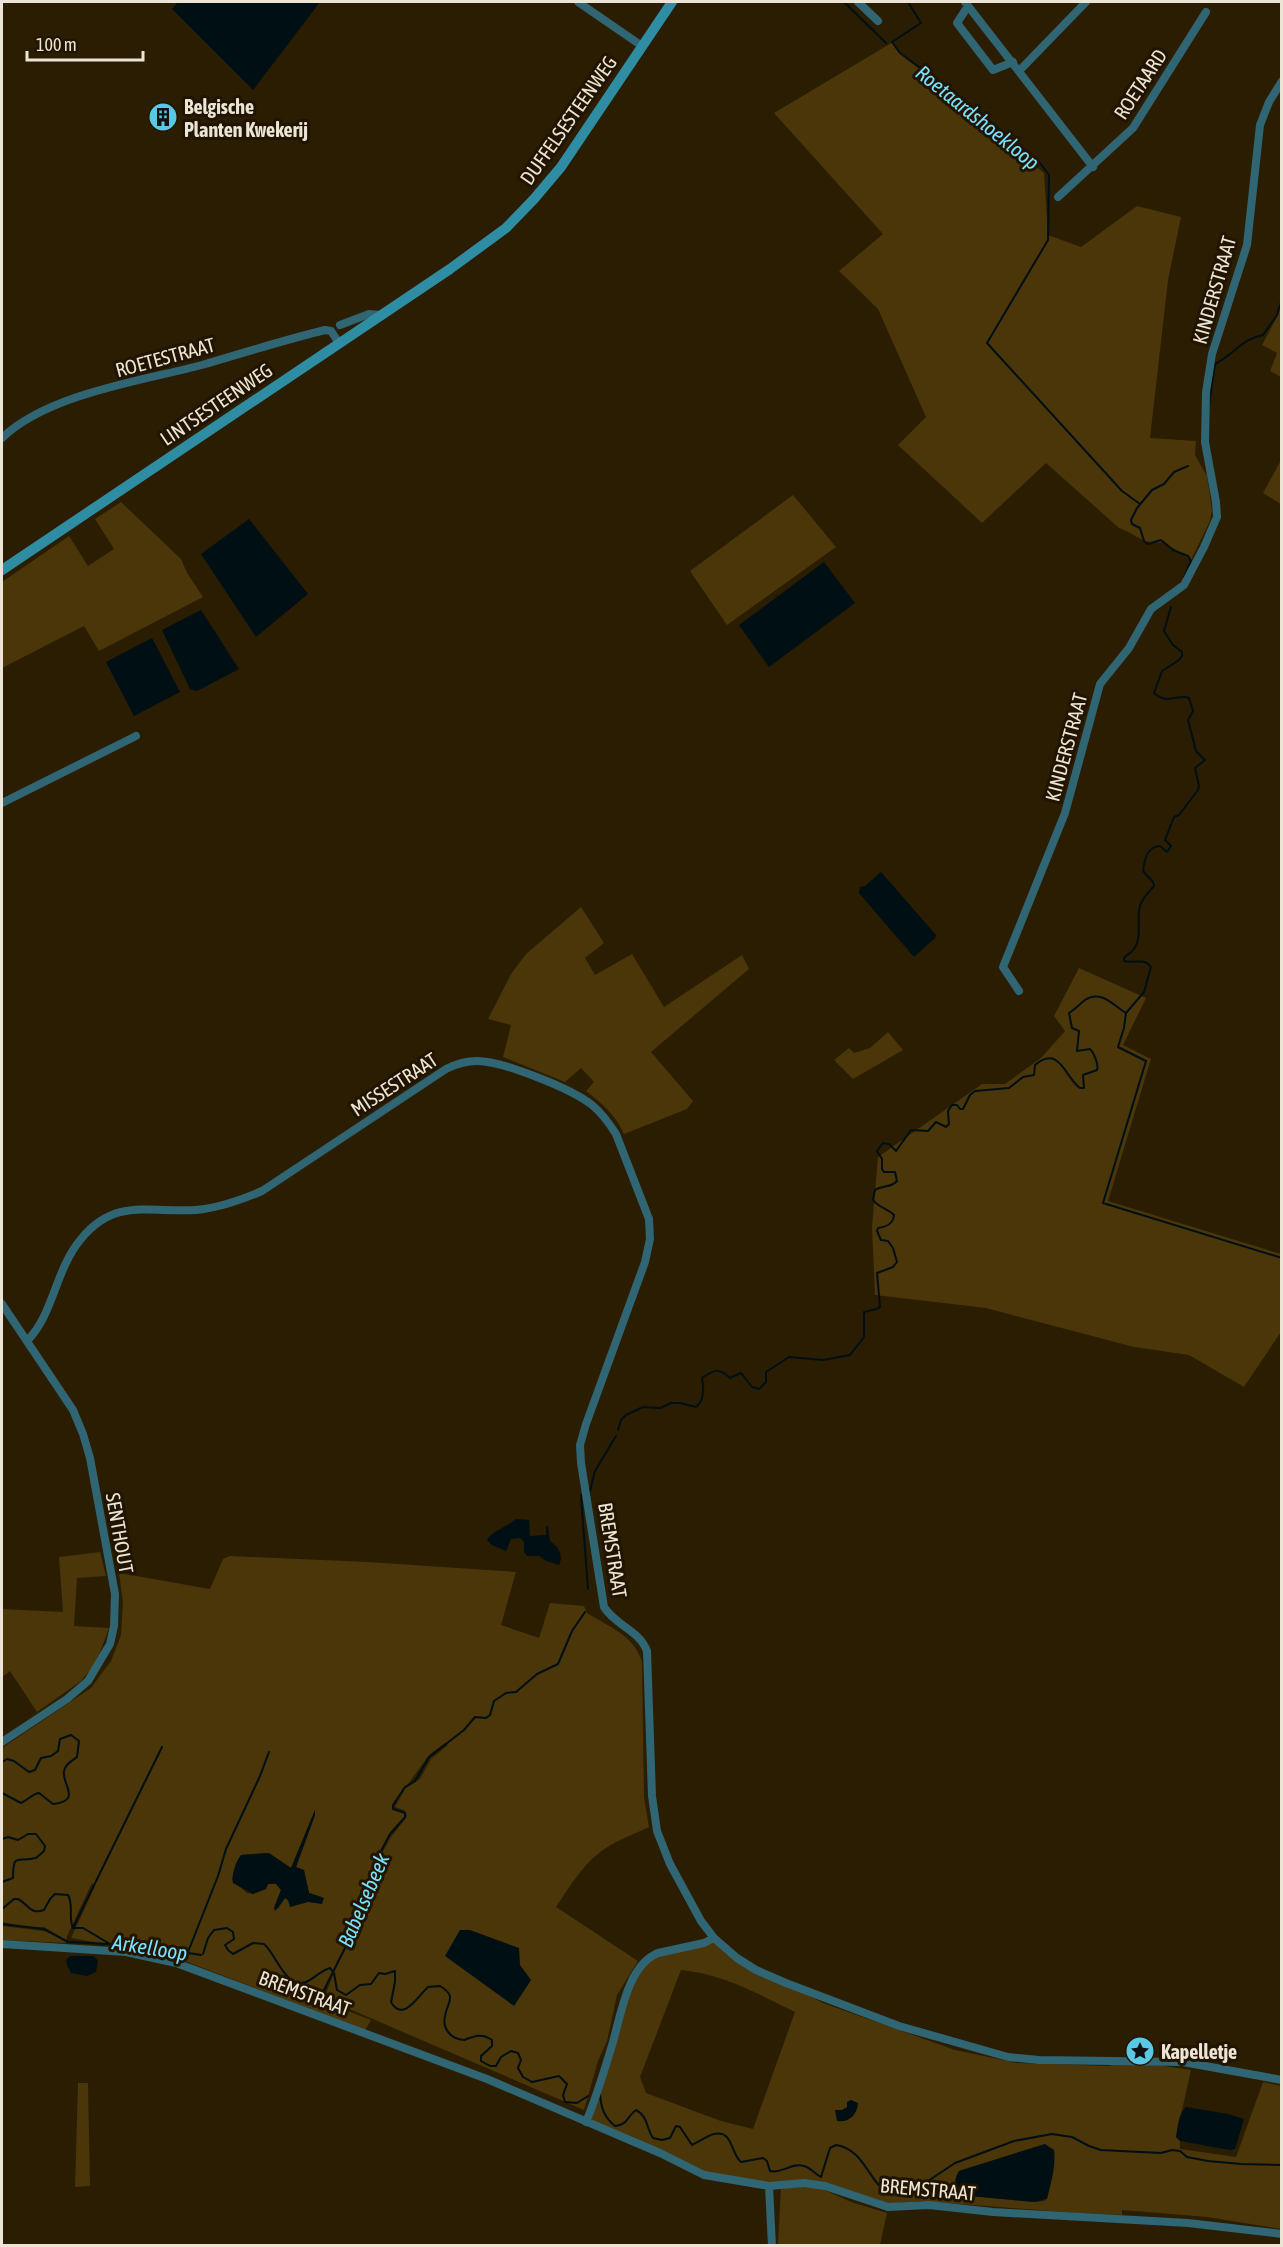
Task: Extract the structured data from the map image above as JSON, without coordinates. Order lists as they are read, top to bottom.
{
  "streets": {
    "street": [
      "ROETAARD",
      "DUFFELSESTEENWEG",
      "KINDERSTRAAT",
      "ROETESTRAAT",
      "LINTSESTEENWEG",
      "MISSESTRAAT",
      "SENTHOUT",
      "BREMSTRAAT"
    ]
  },
  "crossings": [
    ["DUFFELSESTEENWEG", "LINTSESTEENWEG"],
    ["ROETESTRAAT", "LINTSESTEENWEG"],
    ["MISSESTRAAT", "SENTHOUT"],
    ["MISSESTRAAT", "BREMSTRAAT"]
  ],
  "water": ["Roetaardshoekloop", "Babelsebeek", "Arkelloop"],
  "places": {
    "building": ["Belgische Planten Kwekerij"],
    "place": ["Kapelletje"]
  },
  "scale_bar": "100 m"
}
